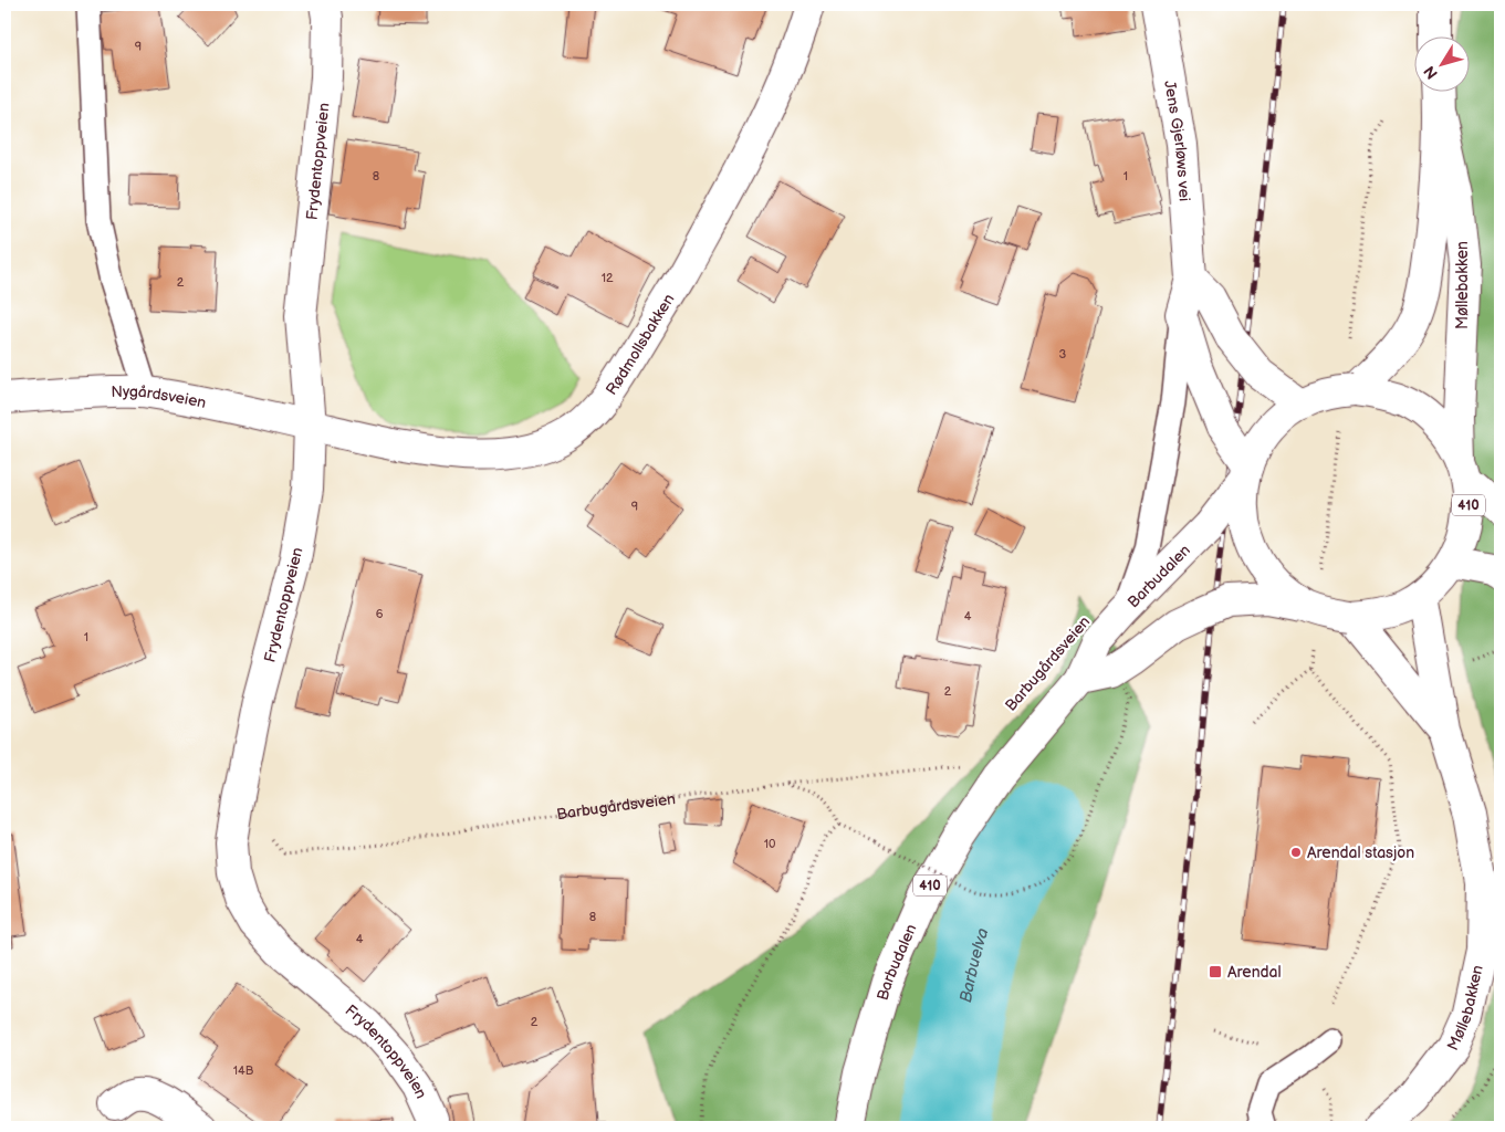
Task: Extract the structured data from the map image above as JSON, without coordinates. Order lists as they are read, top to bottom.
{
  "streets": {
    "street": [
      "Jens Gjerløws vei",
      "Frydentoppveien",
      "Møllebakken",
      "Rødmollsbakken",
      "Nygårdsveien",
      "410",
      "Barbudalen"
    ],
    "path": ["Barbugårdsveien"]
  },
  "crossings": [
    ["Frydentoppveien", "Rødmollsbakken"],
    ["Frydentoppveien", "Nygårdsveien"],
    ["Møllebakken", "410"],
    ["Rødmollsbakken", "Nygårdsveien"],
    ["410", "Barbudalen"]
  ],
  "water": ["Barbuelva"],
  "places": {
    "other": ["Arendal stasjon"],
    "transit": ["Arendal"]
  },
  "house_numbers": [
    "9",
    "8",
    "1",
    "12",
    "2",
    "3",
    "9",
    "6",
    "4",
    "1",
    "2",
    "10",
    "8",
    "4",
    "2",
    "14B"
  ],
  "north": "bottom left"
}
